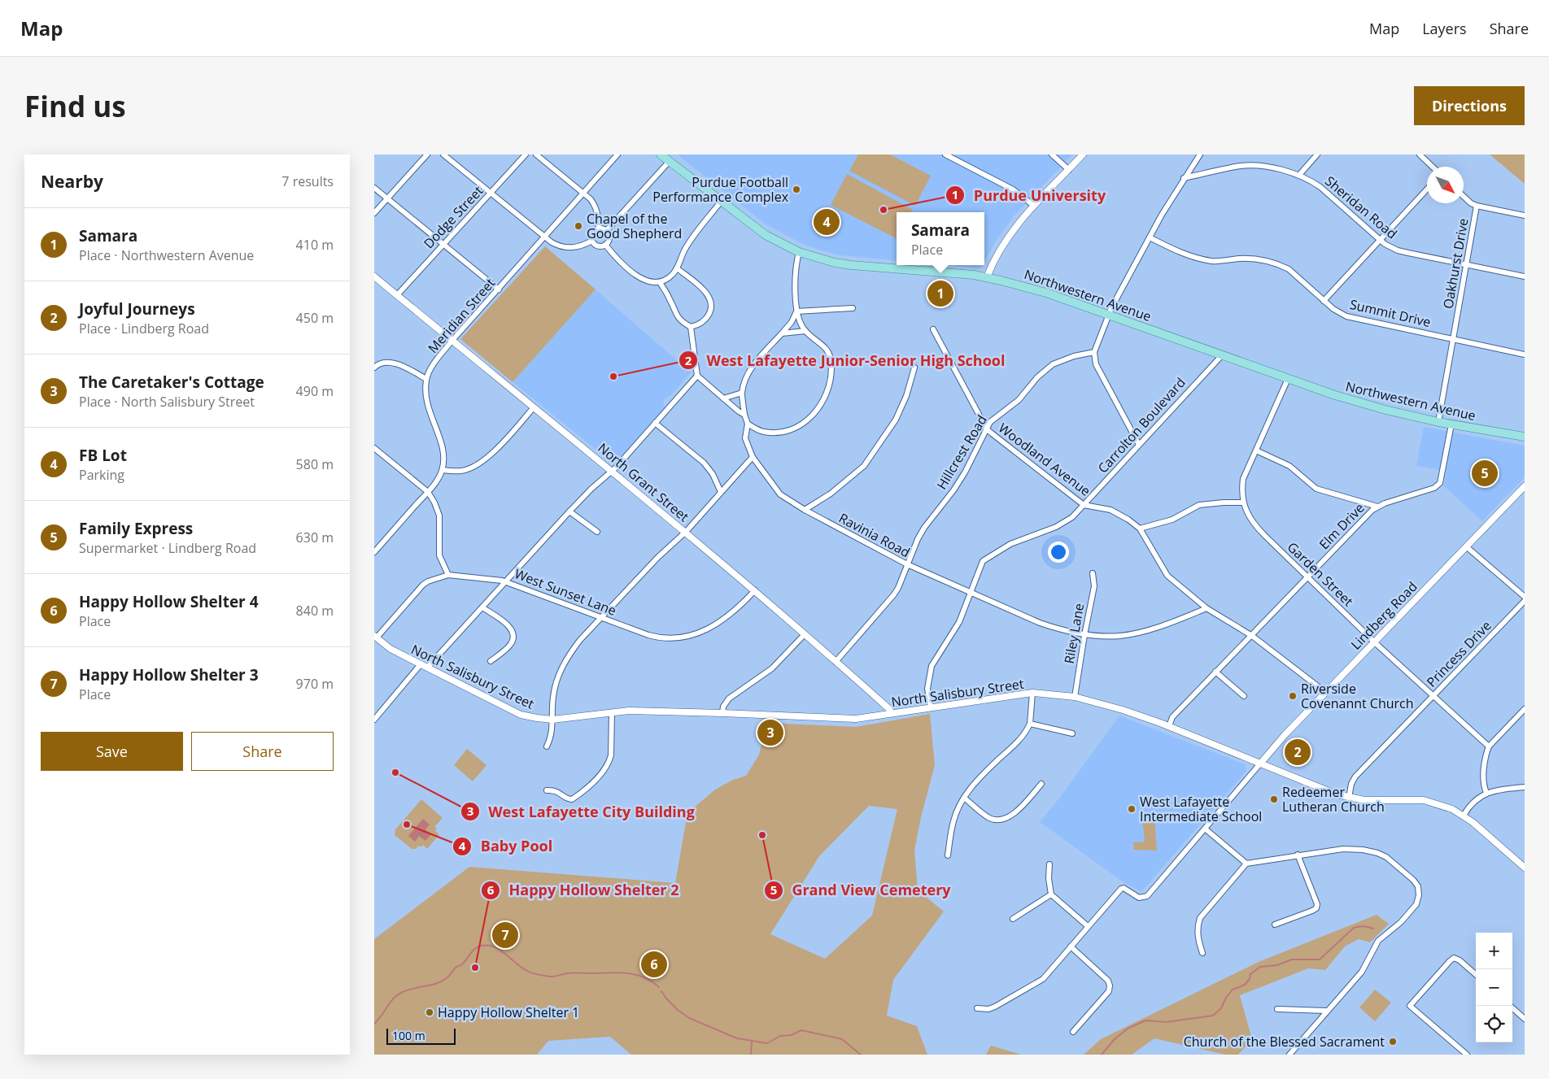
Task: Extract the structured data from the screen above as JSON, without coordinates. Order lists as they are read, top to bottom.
{
  "streets": {
    "main road": ["Northwestern Avenue"],
    "street": [
      "Sheridan Road",
      "Dodge Street",
      "Oakhurst Drive",
      "Summit Drive",
      "Meridian Street",
      "Carrolton Boulevard",
      "Hillcrest Road",
      "Woodland Avenue",
      "North Grant Street",
      "Elm Drive",
      "Ravinia Road",
      "Garden Street",
      "West Sunset Lane",
      "Lindberg Road",
      "Riley Lane",
      "Princess Drive",
      "North Salisbury Street"
    ]
  },
  "crossings": [
    ["Sheridan Road", "Oakhurst Drive"],
    ["Dodge Street", "North Grant Street"],
    ["Oakhurst Drive", "Northwestern Avenue"],
    ["Oakhurst Drive", "Summit Drive"],
    ["Northwestern Avenue", "Carrolton Boulevard"],
    ["Northwestern Avenue", "Elm Drive"],
    ["Northwestern Avenue", "Garden Street"],
    ["Meridian Street", "North Grant Street"],
    ["Carrolton Boulevard", "Woodland Avenue"],
    ["Carrolton Boulevard", "Ravinia Road"],
    ["Carrolton Boulevard", "North Salisbury Street"],
    ["Hillcrest Road", "Woodland Avenue"],
    ["Hillcrest Road", "North Grant Street"],
    ["Hillcrest Road", "Ravinia Road"],
    ["Woodland Avenue", "Elm Drive"],
    ["Woodland Avenue", "Ravinia Road"],
    ["Woodland Avenue", "Lindberg Road"],
    ["North Grant Street", "West Sunset Lane"],
    ["North Grant Street", "North Salisbury Street"],
    ["Elm Drive", "Garden Street"],
    ["Elm Drive", "North Salisbury Street"],
    ["Ravinia Road", "Riley Lane"],
    ["Garden Street", "Lindberg Road"],
    ["Garden Street", "Princess Drive"],
    ["West Sunset Lane", "North Salisbury Street"],
    ["Lindberg Road", "North Salisbury Street"],
    ["Riley Lane", "North Salisbury Street"],
    ["Princess Drive", "North Salisbury Street"]
  ],
  "places": [
    "Purdue Football Performance Complex",
    "Purdue University",
    "Chapel of the Good Shepherd",
    "West Lafayette Junior-Senior High School",
    "Riverside Covenannt Church",
    "West Lafayette City Building",
    "Redeemer Lutheran Church",
    "West Lafayette Intermediate School",
    "Baby Pool",
    "Grand View Cemetery",
    "Happy Hollow Shelter 2",
    "Happy Hollow Shelter 1",
    "Church of the Blessed Sacrament"
  ],
  "scale_bar": "100 m",
  "north": "bottom right",
  "page": {
    "header": "Map",
    "nav": ["Map", "Layers", "Share"],
    "buttons": [
      "Directions",
      ["Save", "Share"]
    ],
    "title": "Find us",
    "heading": ["Nearby", "7 results"],
    "list": [
      {
        "mark": "1",
        "name": "Samara",
        "note": "Place · Northwestern Avenue",
        "value": "410 m"
      },
      {
        "mark": "2",
        "name": "Joyful Journeys",
        "note": "Place · Lindberg Road",
        "value": "450 m"
      },
      {
        "mark": "3",
        "name": "The Caretaker's Cottage",
        "note": "Place · North Salisbury Street",
        "value": "490 m"
      },
      {
        "mark": "4",
        "name": "FB Lot",
        "note": "Parking",
        "value": "580 m"
      },
      {
        "mark": "5",
        "name": "Family Express",
        "note": "Supermarket · Lindberg Road",
        "value": "630 m"
      },
      {
        "mark": "6",
        "name": "Happy Hollow Shelter 4",
        "note": "Place",
        "value": "840 m"
      },
      {
        "mark": "7",
        "name": "Happy Hollow Shelter 3",
        "note": "Place",
        "value": "970 m"
      }
    ],
    "pins": [
      "4",
      "1",
      "5",
      "3",
      "2",
      "7",
      "6"
    ],
    "popup": ["Samara", "Place"],
    "map_buttons": ["+", "−"],
    "scale": "100 m"
  }
}
